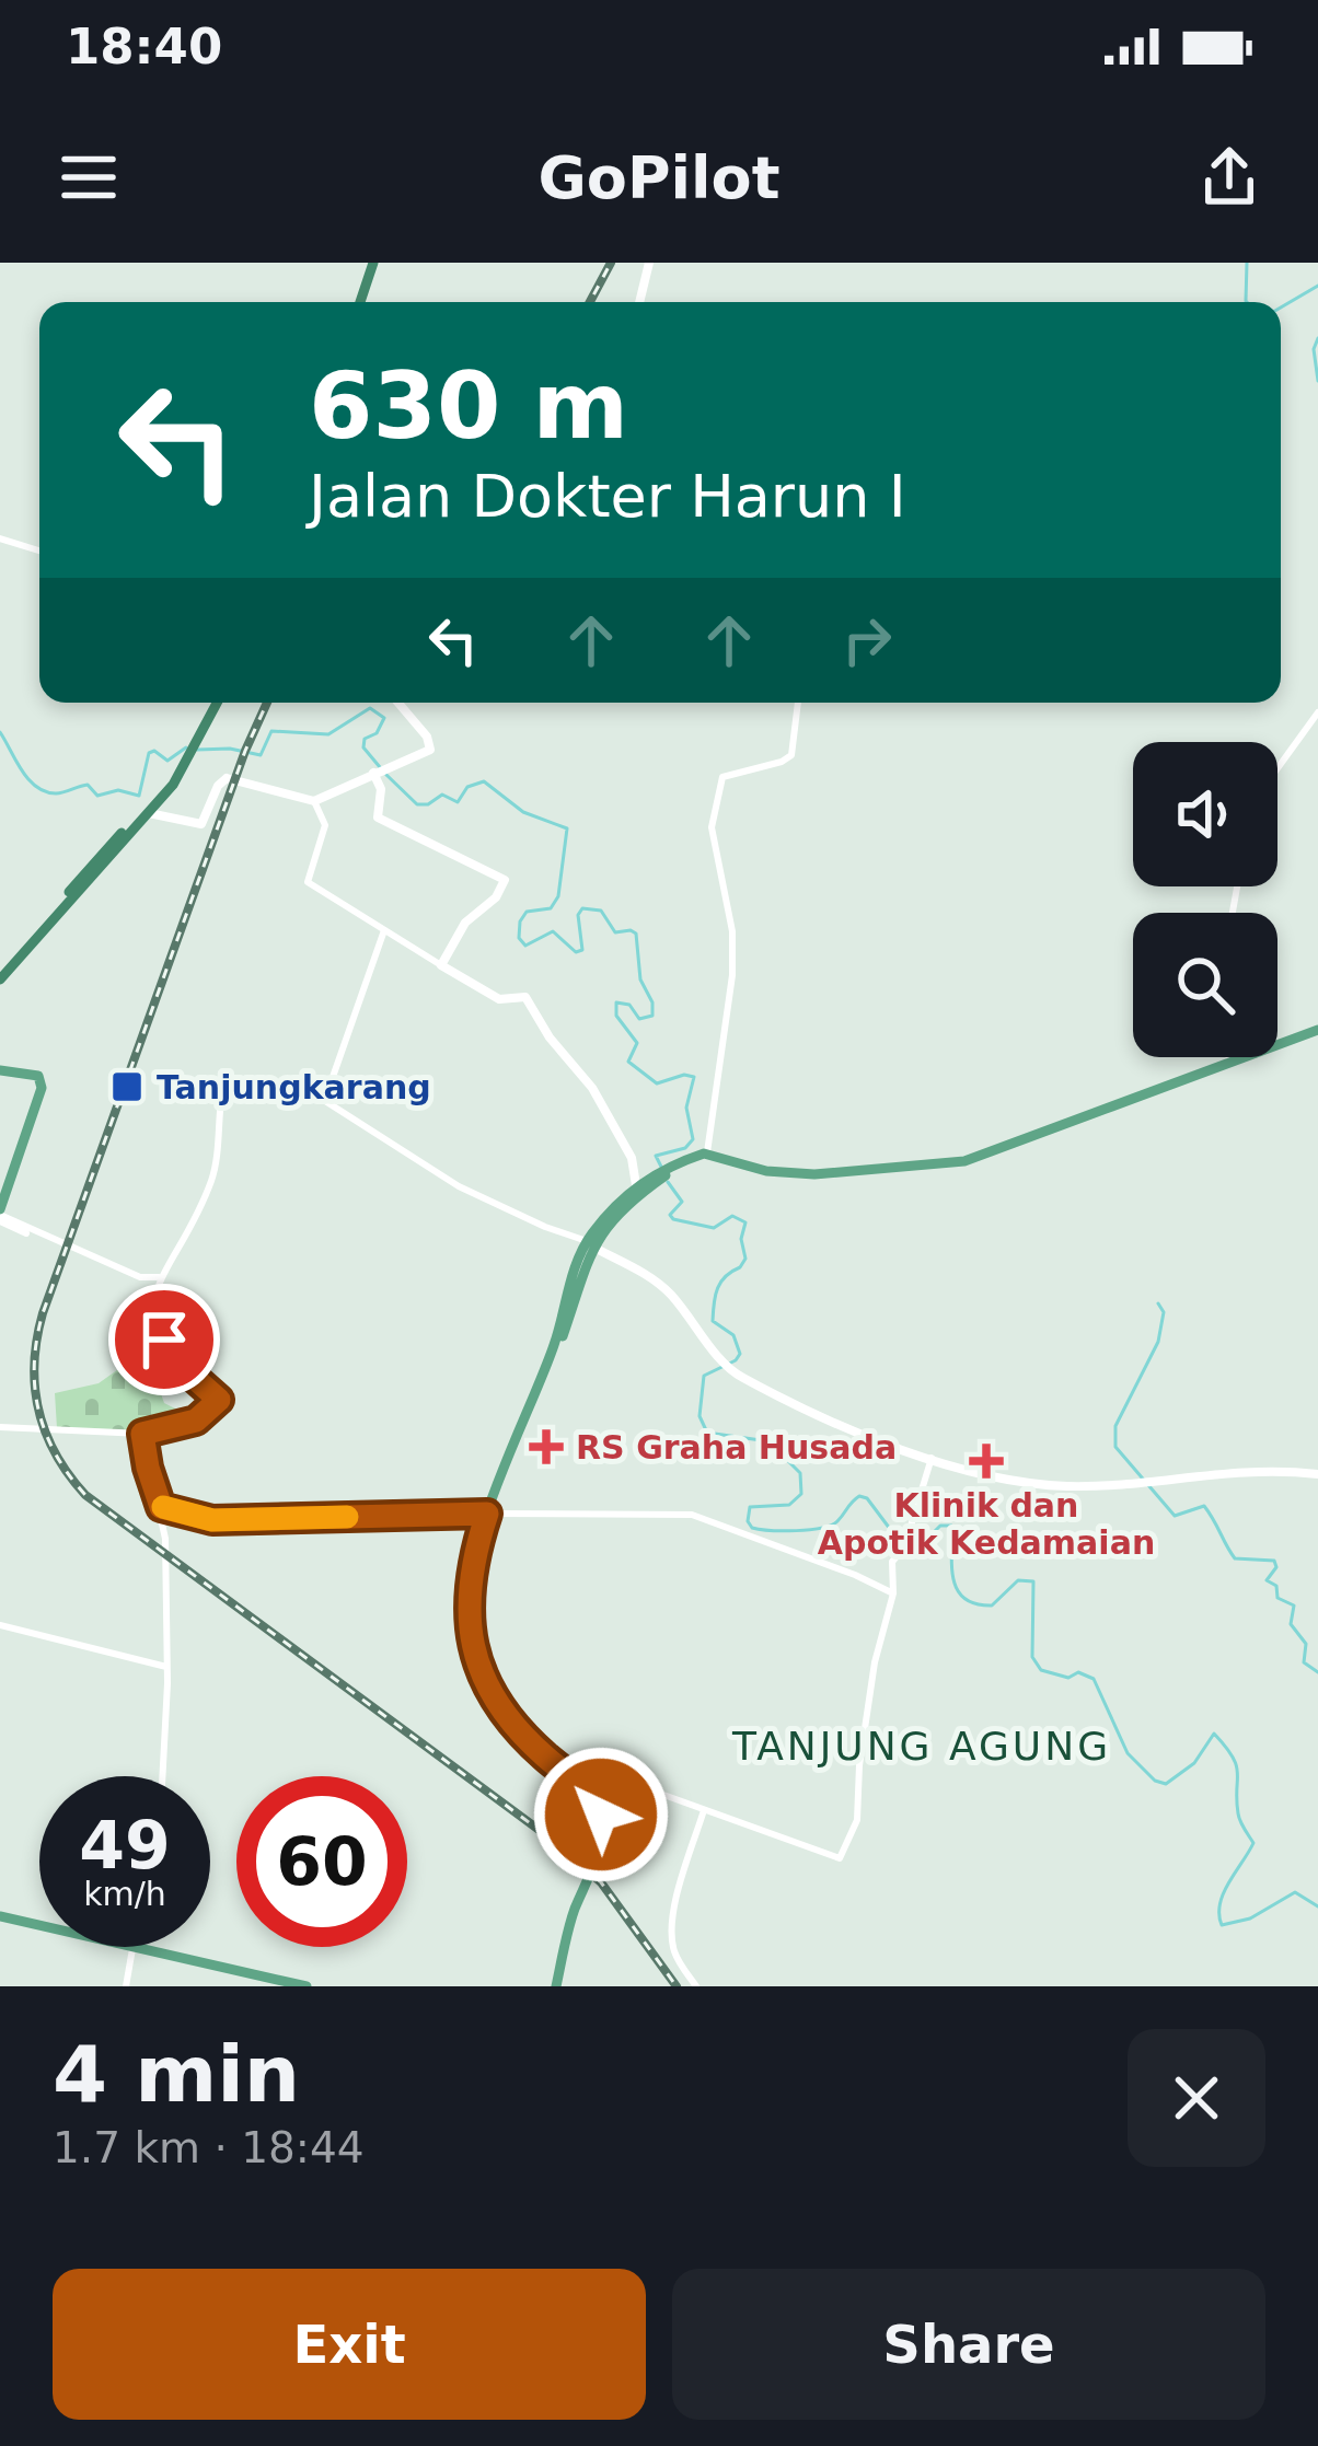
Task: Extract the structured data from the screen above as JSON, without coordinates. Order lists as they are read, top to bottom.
{
  "districts": ["TANJUNG AGUNG"],
  "places": {
    "transit": ["Tanjungkarang"],
    "health": ["RS Graha Husada", "Klinik dan Apotik Kedamaian"]
  },
  "page": {
    "status": "18:40",
    "header": "GoPilot",
    "turn": ["630 m", "Jalan Dokter Harun I"],
    "speed": "49 km/h",
    "limit": "60",
    "heading": ["4 min", "1.7 km · 18:44"],
    "buttons": ["Exit", "Share"]
  }
}
